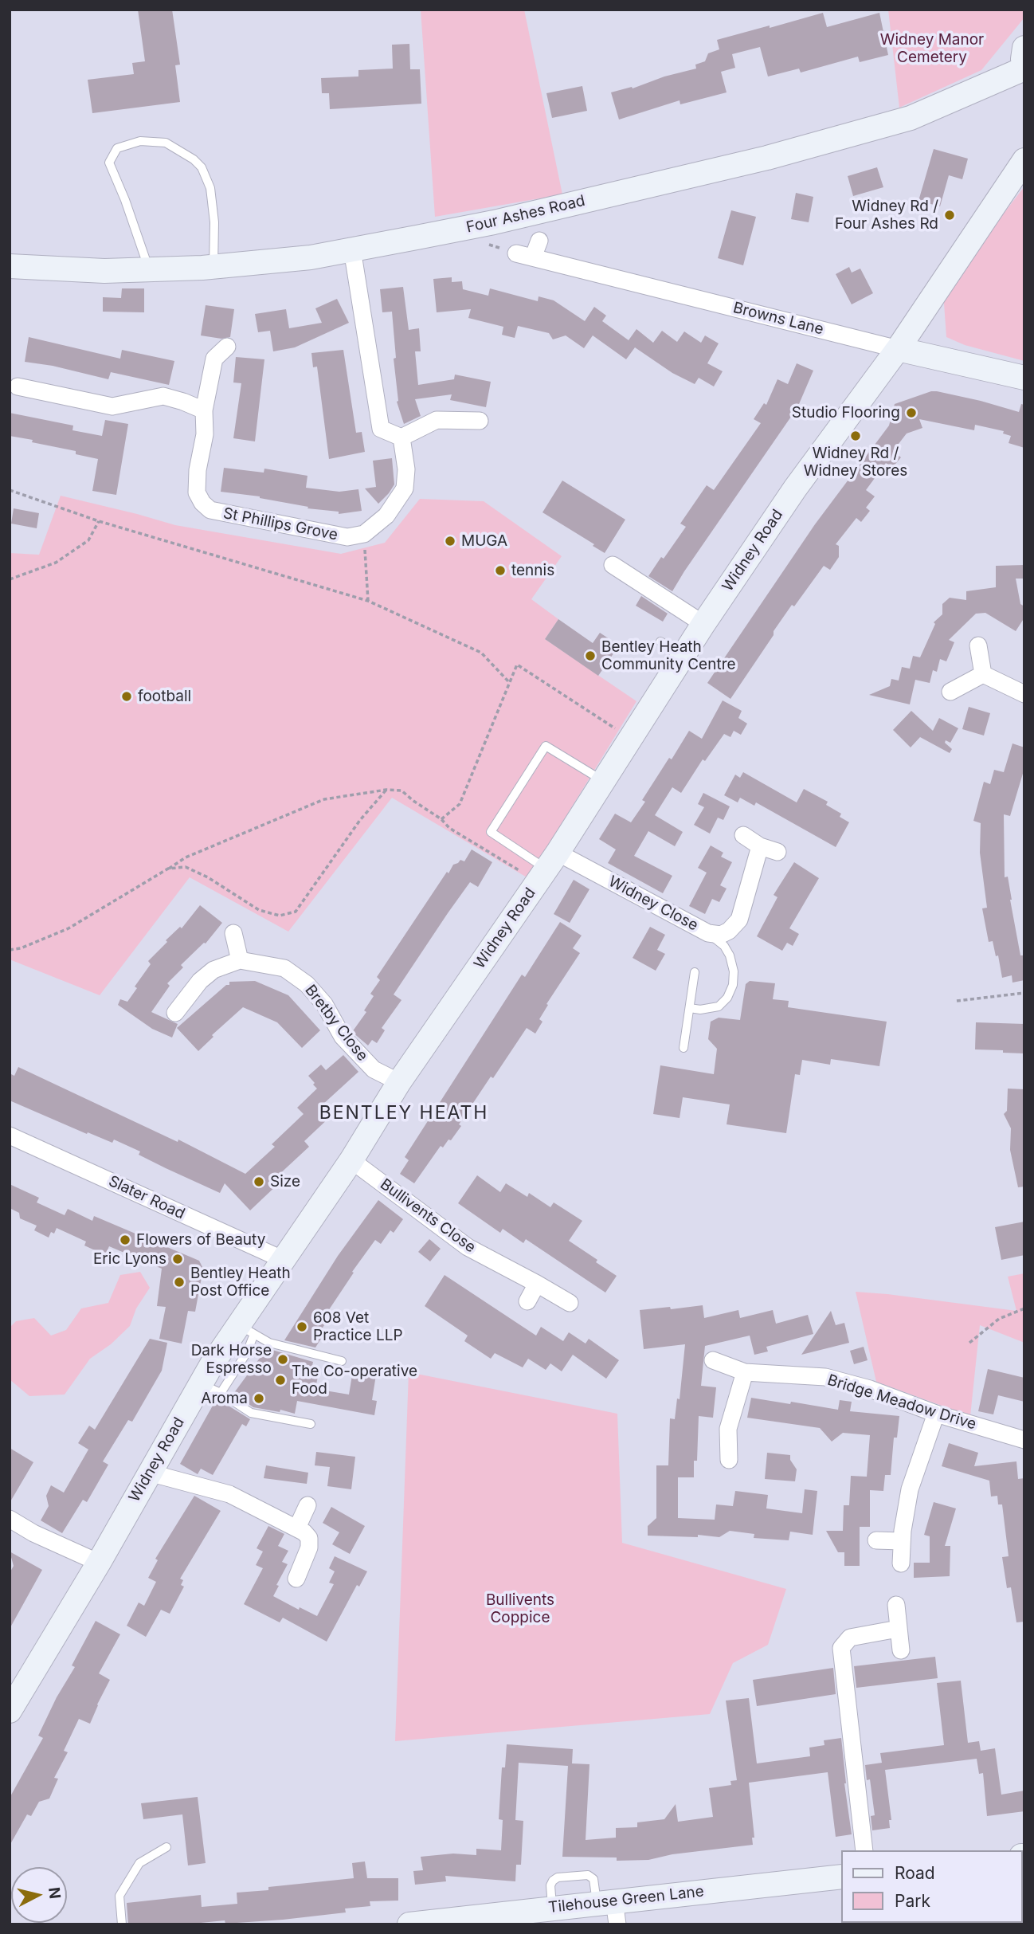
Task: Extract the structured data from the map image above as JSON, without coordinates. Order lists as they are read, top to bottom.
{
  "streets": {
    "street": [
      "Four Ashes Road",
      "Browns Lane",
      "St Phillips Grove",
      "Widney Road",
      "Widney Close",
      "Bretby Close",
      "Slater Road",
      "Bullivents Close",
      "Bridge Meadow Drive",
      "Tilehouse Green Lane"
    ]
  },
  "crossings": [
    ["Browns Lane", "Widney Road"],
    ["Widney Road", "Widney Close"],
    ["Widney Road", "Bretby Close"],
    ["Widney Road", "Slater Road"],
    ["Widney Road", "Bullivents Close"]
  ],
  "districts": ["BENTLEY HEATH"],
  "parks": ["Widney Manor Cemetery", "Bullivents Coppice"],
  "places": [
    "Widney Rd / Four Ashes Rd",
    "Studio Flooring",
    "Widney Rd / Widney Stores",
    "MUGA",
    "tennis",
    "Bentley Heath Community Centre",
    "football",
    "Size",
    "Flowers of Beauty",
    "Eric Lyons",
    "Bentley Heath Post Office",
    "608 Vet Practice LLP",
    "Dark Horse Espresso",
    "The Co-operative Food",
    "Aroma"
  ],
  "legend": ["Road", "Park"],
  "north": "right"
}
